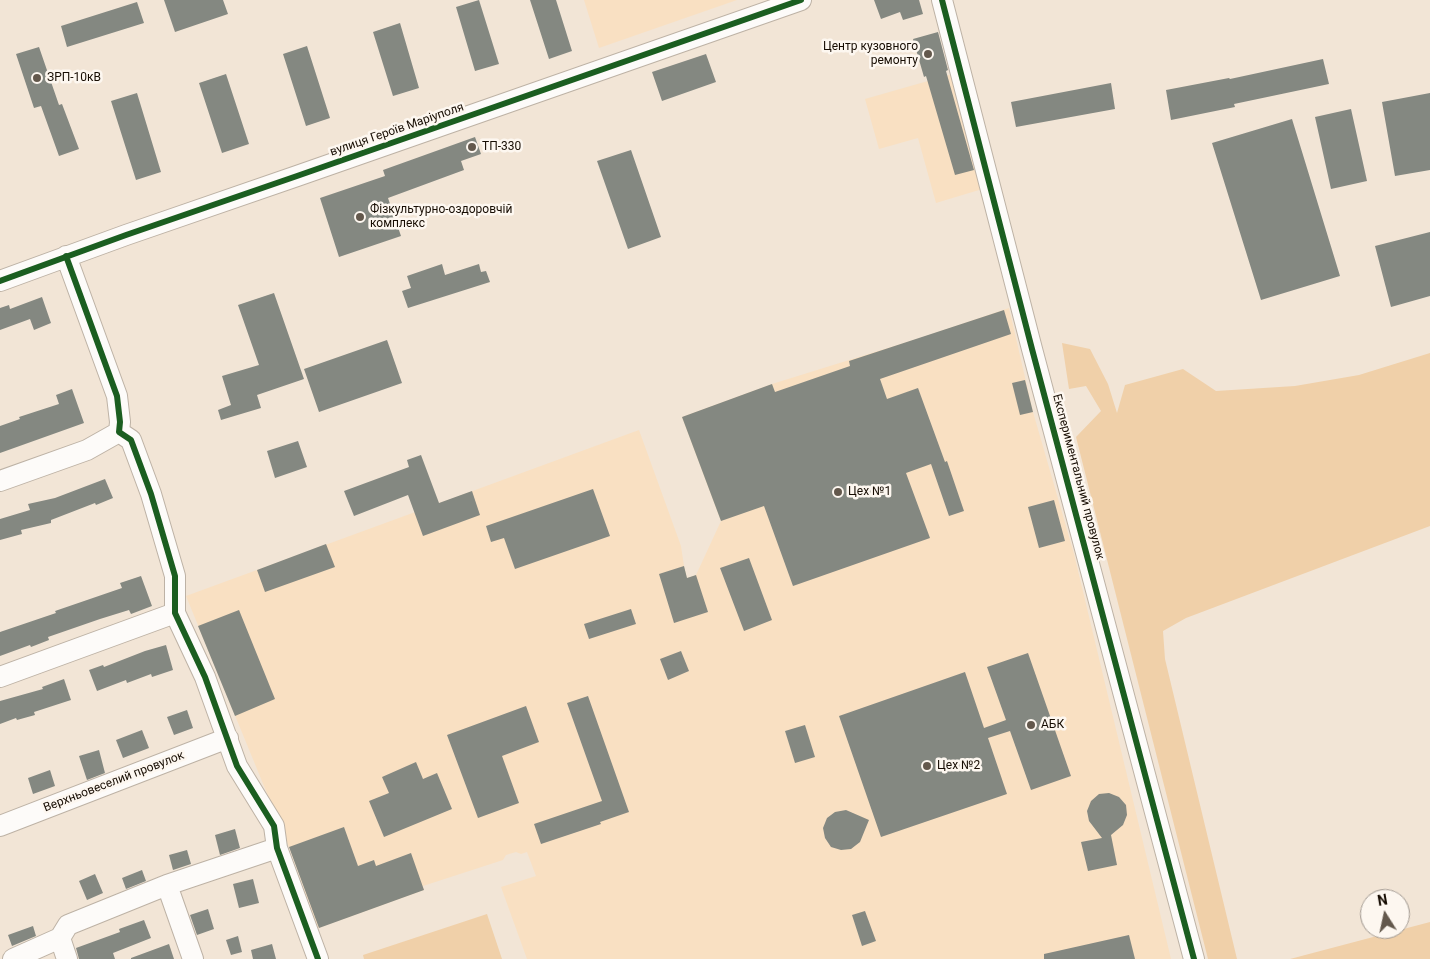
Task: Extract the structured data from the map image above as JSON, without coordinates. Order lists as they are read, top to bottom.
{
  "streets": {
    "street": ["вулиця Героїв Маріуполя", "Експериментальний провулок", "Верхньовеселий провулок"]
  },
  "places": [
    "Центр кузовного ремонту",
    "ЗРП-10кВ",
    "ТП-330",
    "Фізкультурно-оздоровчій комплекс",
    "Цех №1",
    "АБК",
    "Цех №2"
  ],
  "north": "top"
}
